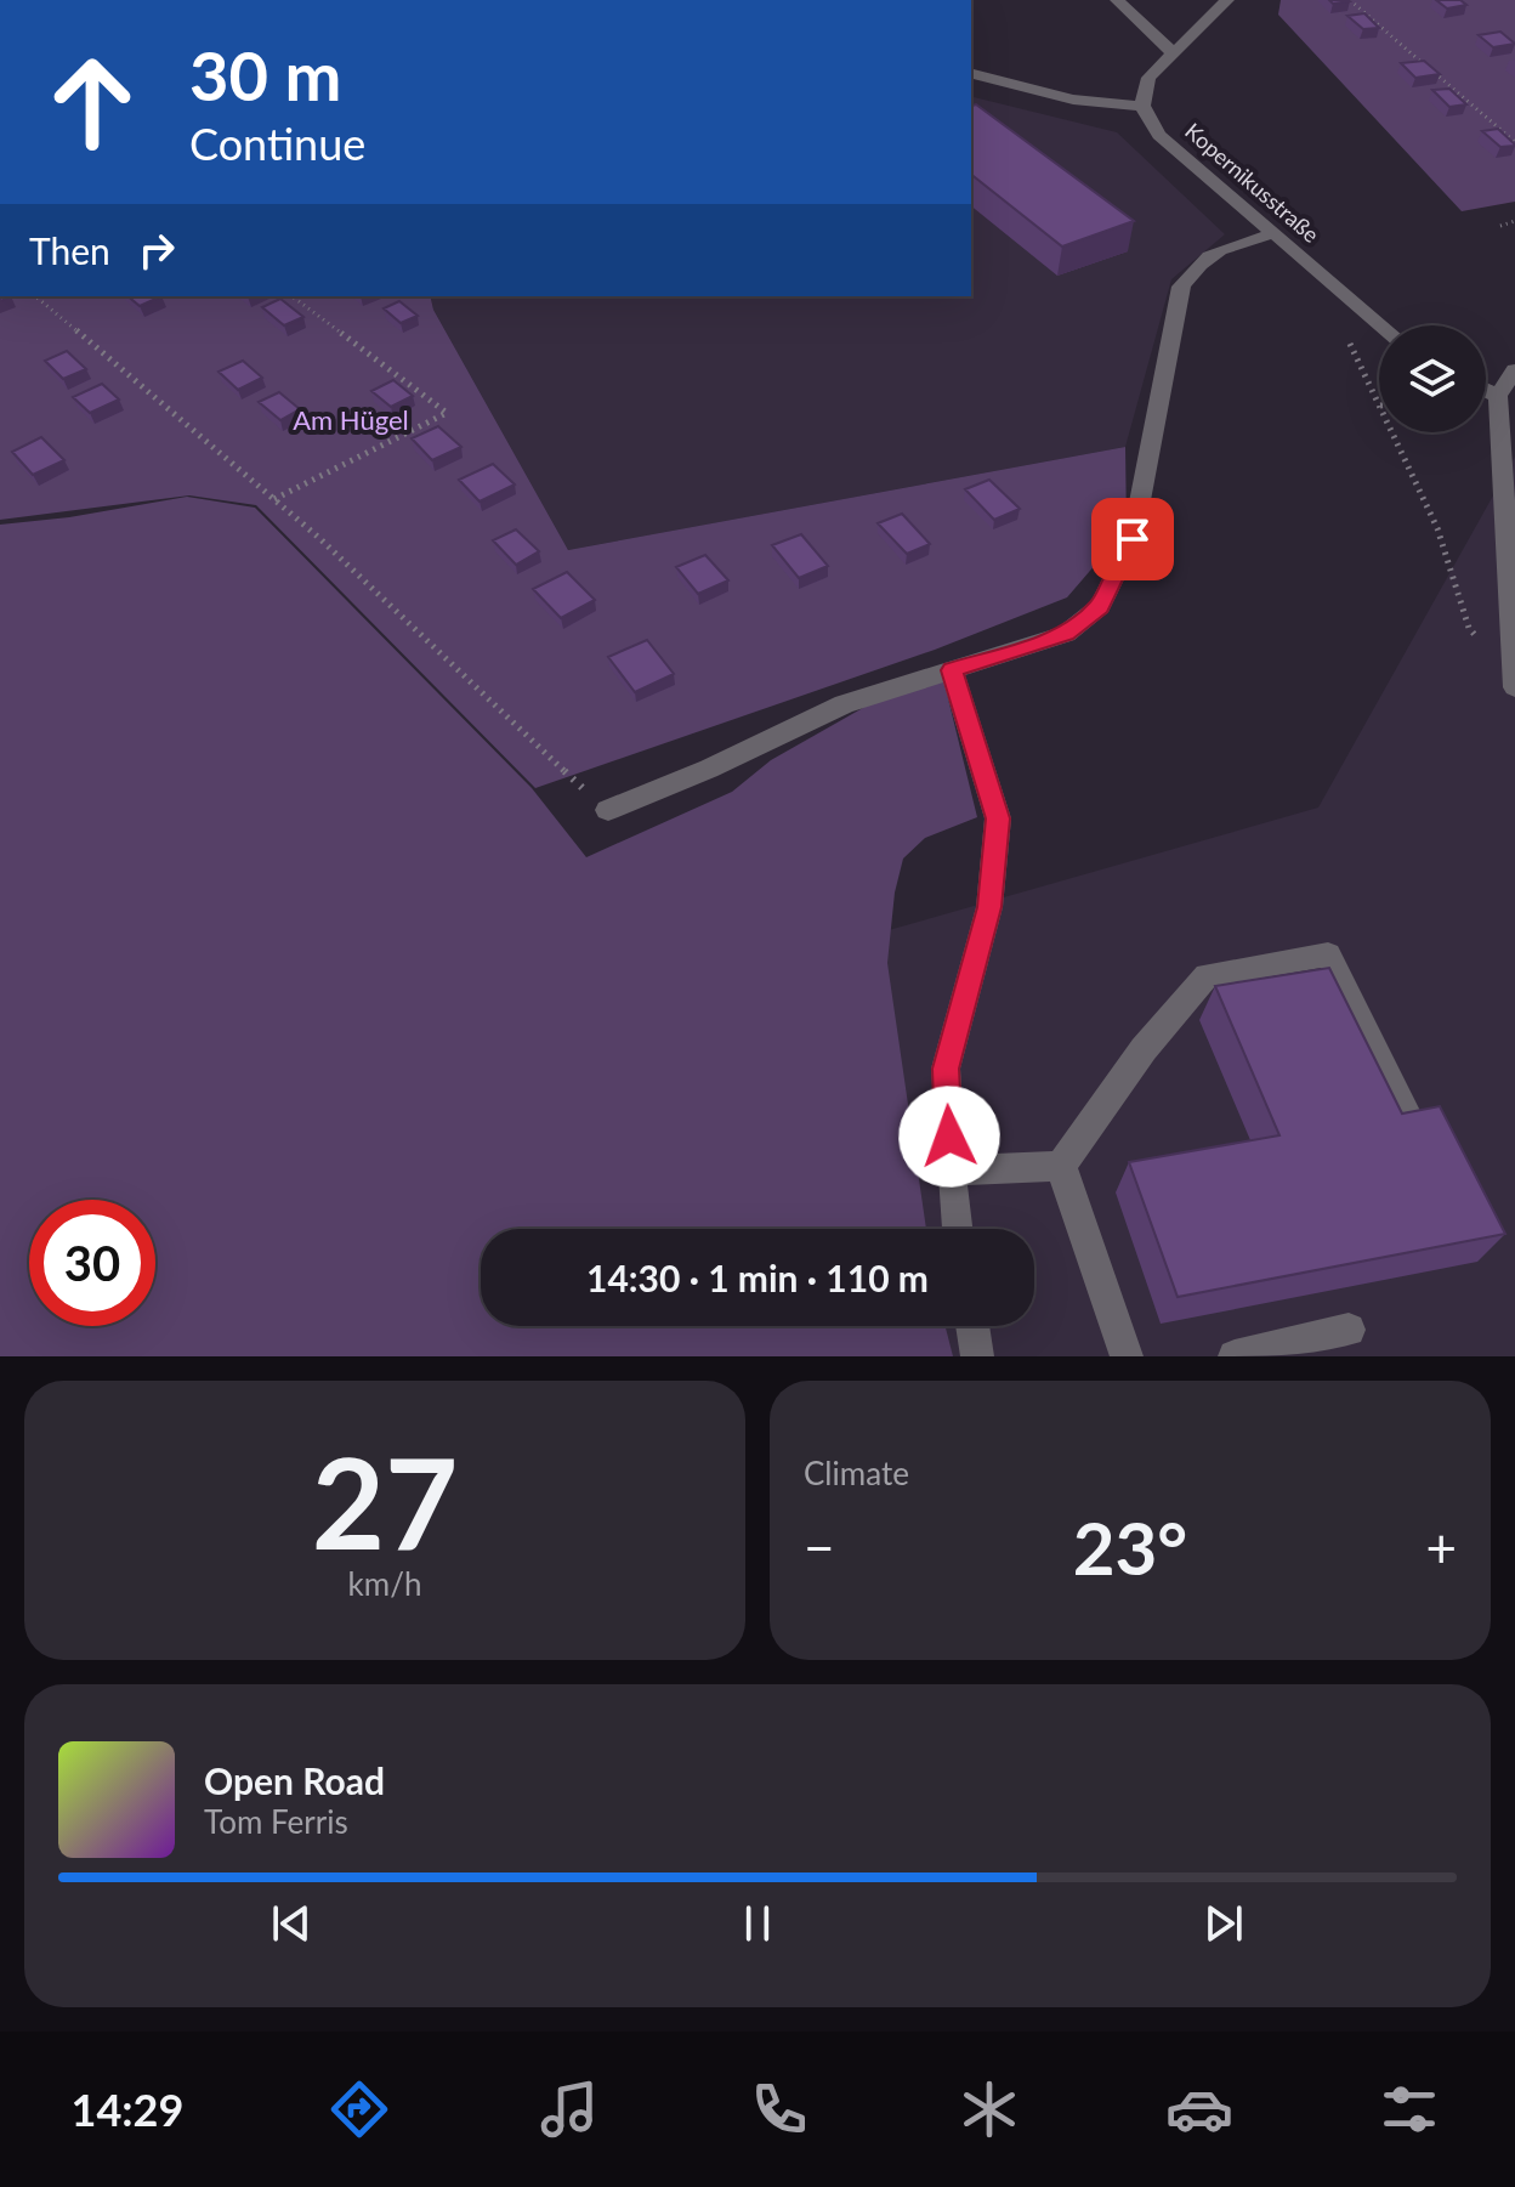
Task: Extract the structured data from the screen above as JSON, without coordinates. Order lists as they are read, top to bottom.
{
  "streets": {
    "street": ["Kopernikusstraße"]
  },
  "parks": ["Am Hügel"],
  "page": {
    "turn": ["30 m", "Continue"],
    "then": "Then",
    "limit": "30",
    "trip": "14:30 · 1 min · 110 m",
    "tile": [
      ["27", "km/h"],
      "Climate"
    ],
    "heat": ["−", "23°", "+"],
    "song": ["Open Road", "Tom Ferris"],
    "tabs": "14:29"
  }
}
